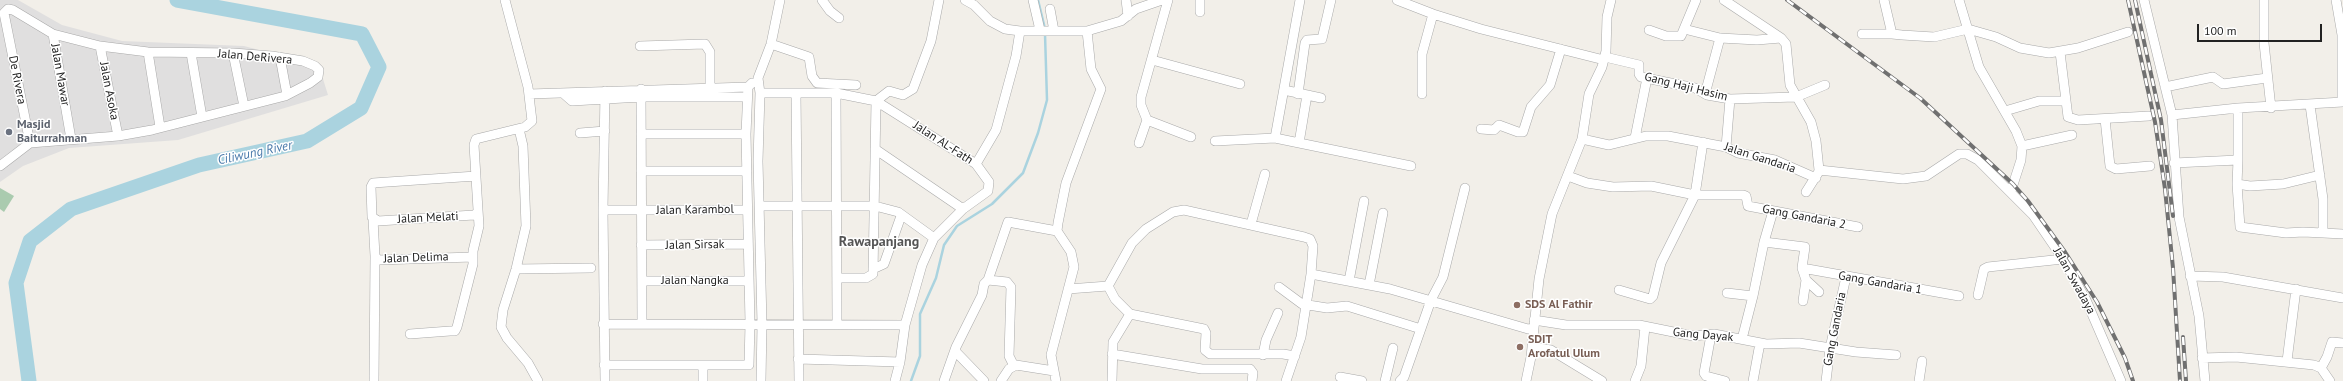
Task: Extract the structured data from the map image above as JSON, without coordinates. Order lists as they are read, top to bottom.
{
  "streets": {
    "street": [
      "Jalan DeRivera",
      "Jalan Mawar",
      "De Rivera",
      "Gang Haji Hasim",
      "Jalan Asoka",
      "Jalan AL-Fath",
      "Jalan Gandaria",
      "Jalan Karambol",
      "Gang Gandaria 2",
      "Jalan Melati",
      "Jalan Sirsak",
      "Jalan Delima",
      "Jalan Nangka",
      "Jalan Swadaya",
      "Gang Gandaria 1",
      "Gang Gandaria",
      "Gang Dayak"
    ]
  },
  "crossings": [
    ["Jalan DeRivera", "Jalan Mawar"],
    ["Jalan DeRivera", "De Rivera"],
    ["Jalan DeRivera", "Jalan Asoka"],
    ["Jalan Gandaria", "Jalan Swadaya"],
    ["Jalan Melati", "Jalan Delima"],
    ["Gang Gandaria 1", "Gang Gandaria"],
    ["Gang Gandaria", "Gang Dayak"]
  ],
  "districts": ["Rawapanjang"],
  "water": ["Ciliwung River"],
  "places": ["Masjid Baiturrahman", "SDS Al Fathir", "SDIT Arofatul Ulum"],
  "scale_bar": "100 m"
}
